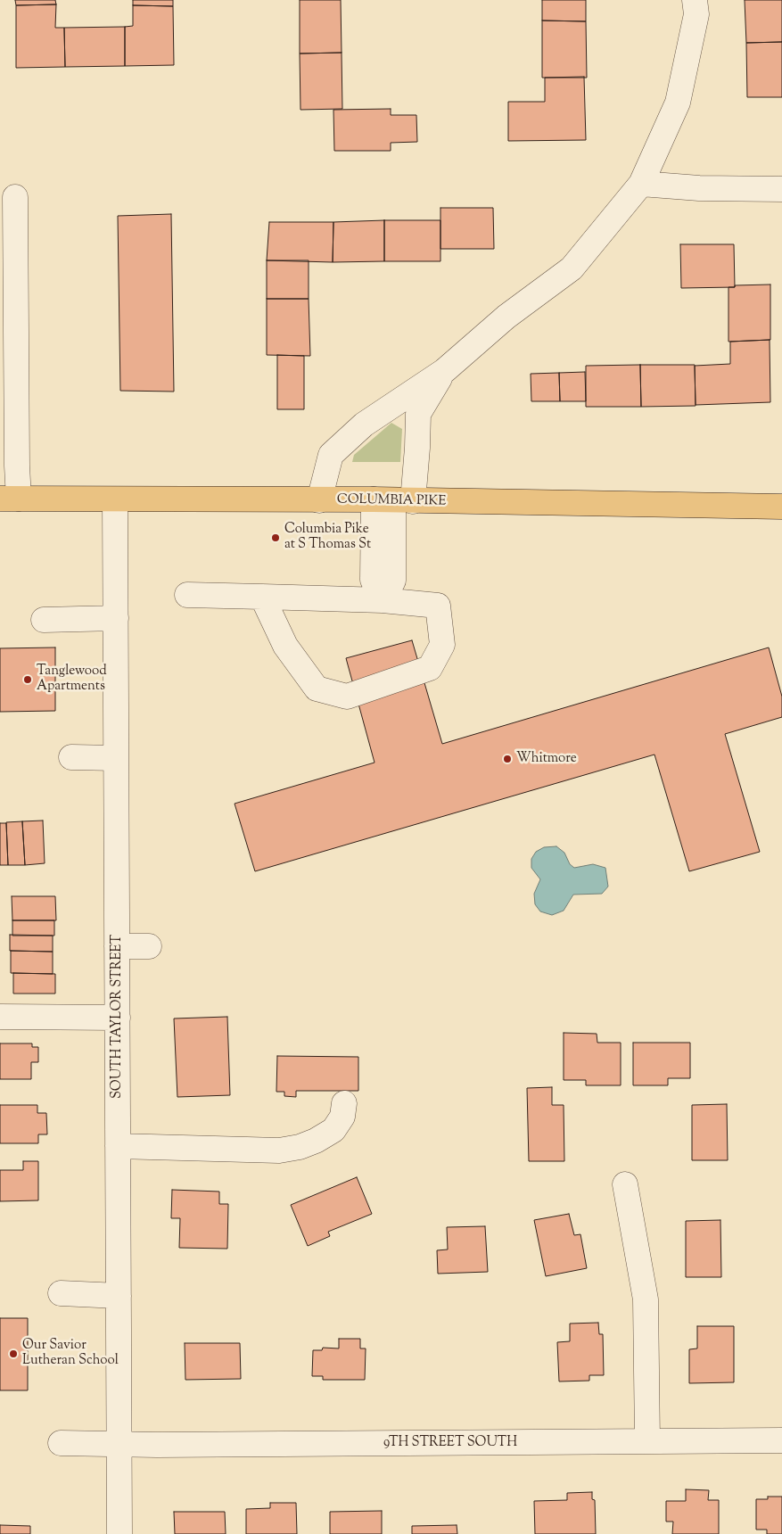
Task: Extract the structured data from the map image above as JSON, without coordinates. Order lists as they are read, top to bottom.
{
  "streets": {
    "main road": ["COLUMBIA PIKE"],
    "street": ["SOUTH TAYLOR STREET", "9TH STREET SOUTH"]
  },
  "crossings": [
    ["COLUMBIA PIKE", "SOUTH TAYLOR STREET"],
    ["SOUTH TAYLOR STREET", "9TH STREET SOUTH"]
  ],
  "places": [
    "Columbia Pike at S Thomas St",
    "Tanglewood Apartments",
    "Whitmore",
    "Our Savior Lutheran School"
  ]
}
